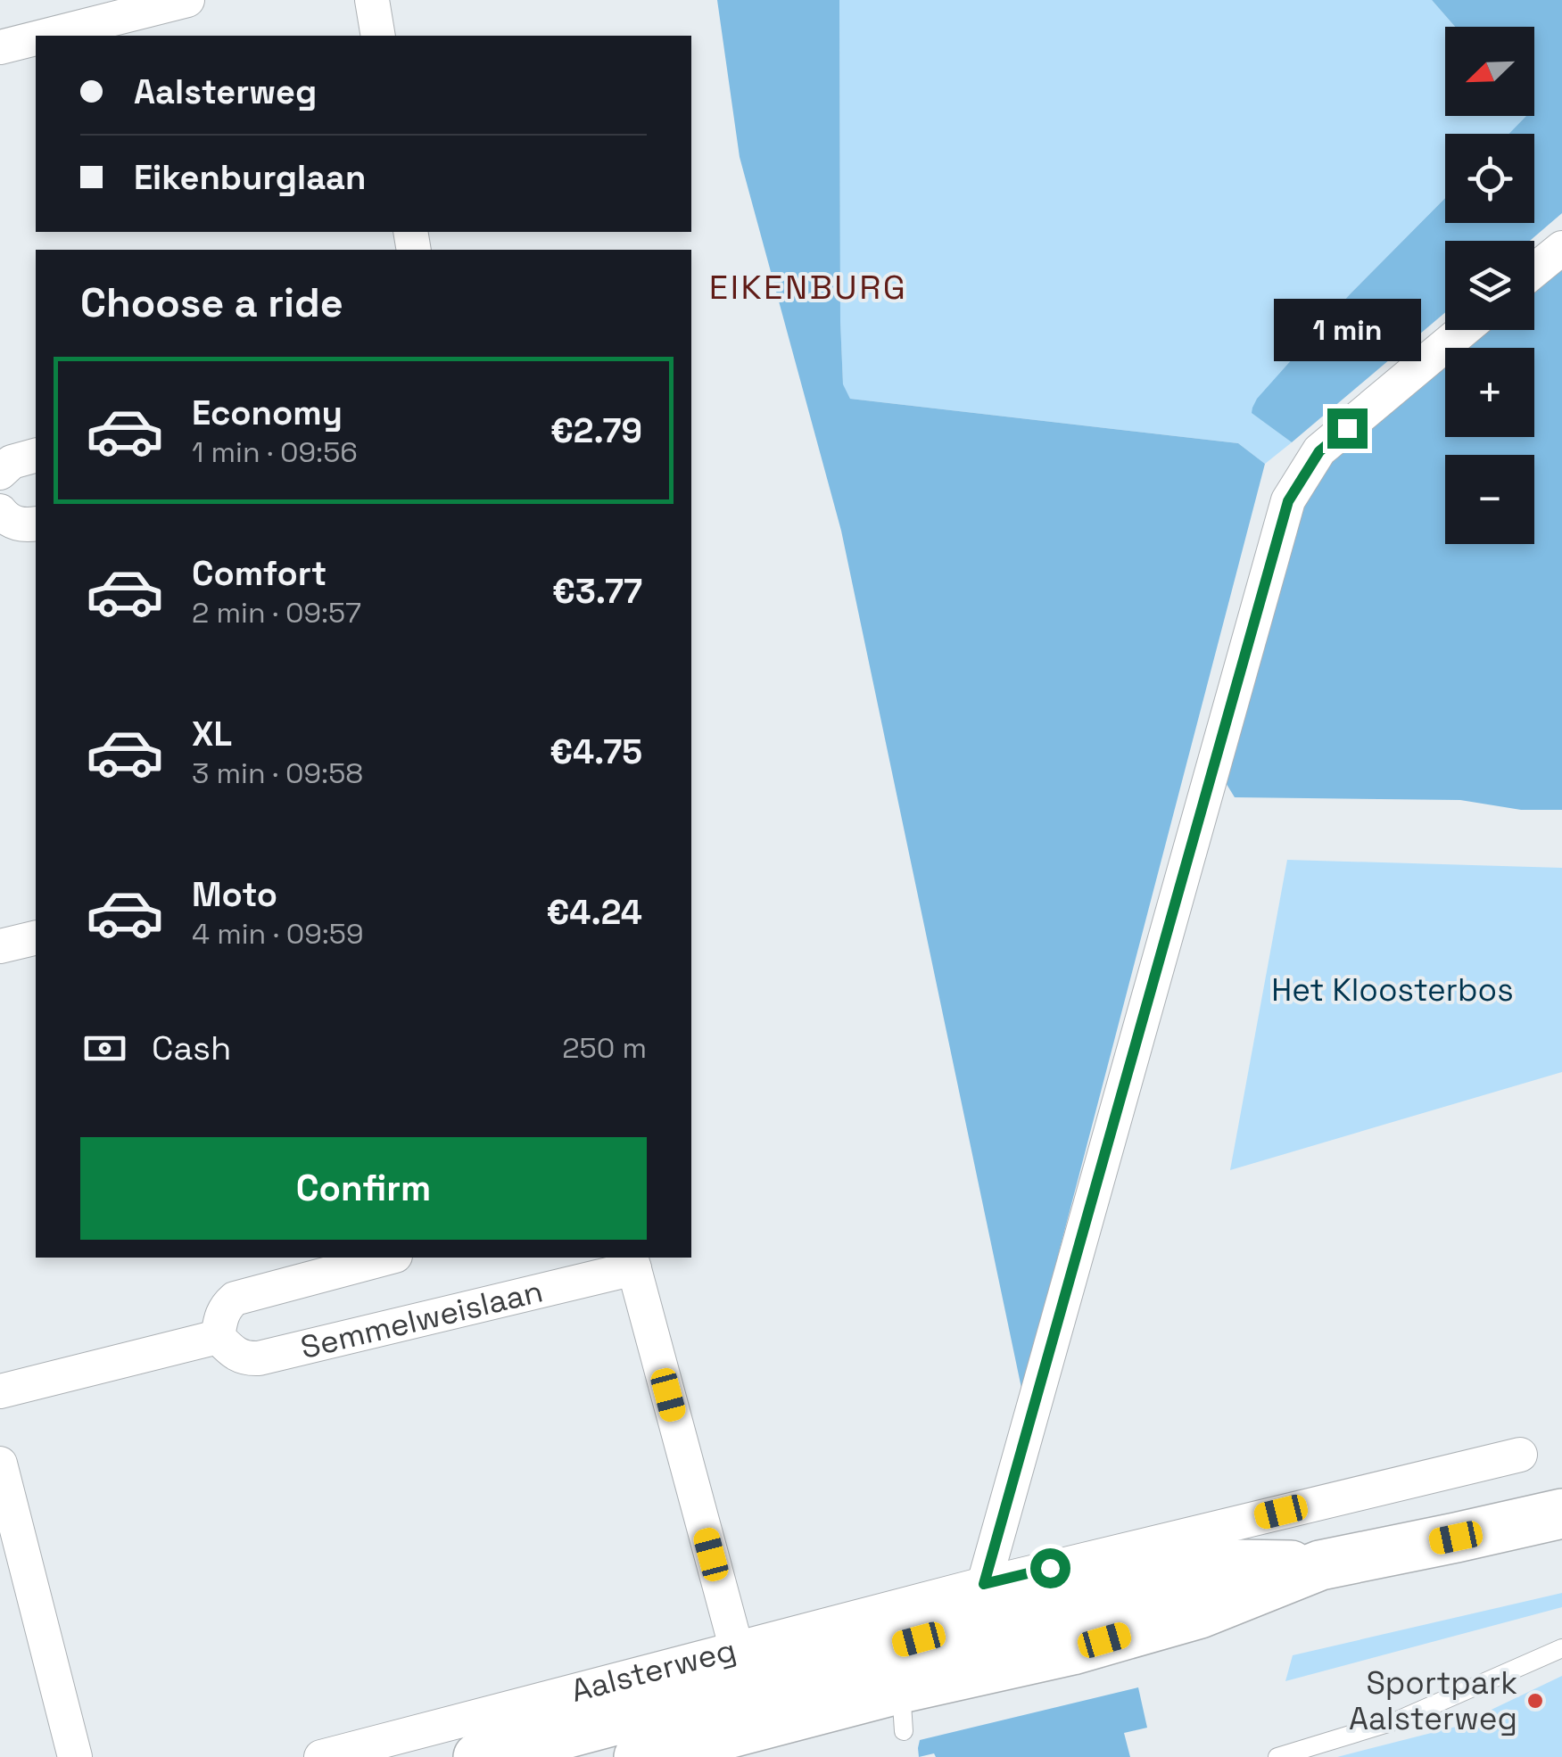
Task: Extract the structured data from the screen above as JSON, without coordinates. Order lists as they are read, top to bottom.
{
  "streets": {
    "main road": ["Aalsterweg"],
    "street": ["Semmelweislaan"]
  },
  "districts": ["EIKENBURG"],
  "parks": ["Het Kloosterbos"],
  "places": ["Sportpark Aalsterweg"],
  "north": "bottom left",
  "page": {
    "map_buttons": ["+", "−"],
    "banner": ["Aalsterweg", "Eikenburglaan"],
    "heading": "Choose a ride",
    "bubble": "1 min",
    "list": [
      {
        "name": "Economy",
        "note": "1 min · 09:56",
        "value": "€2.79"
      },
      {
        "name": "Comfort",
        "note": "2 min · 09:57",
        "value": "€3.77"
      },
      {
        "name": "XL",
        "note": "3 min · 09:58",
        "value": "€4.75"
      },
      {
        "name": "Moto",
        "note": "4 min · 09:59",
        "value": "€4.24"
      }
    ],
    "pay": ["Cash", "250 m"],
    "buttons": "Confirm"
  }
}
